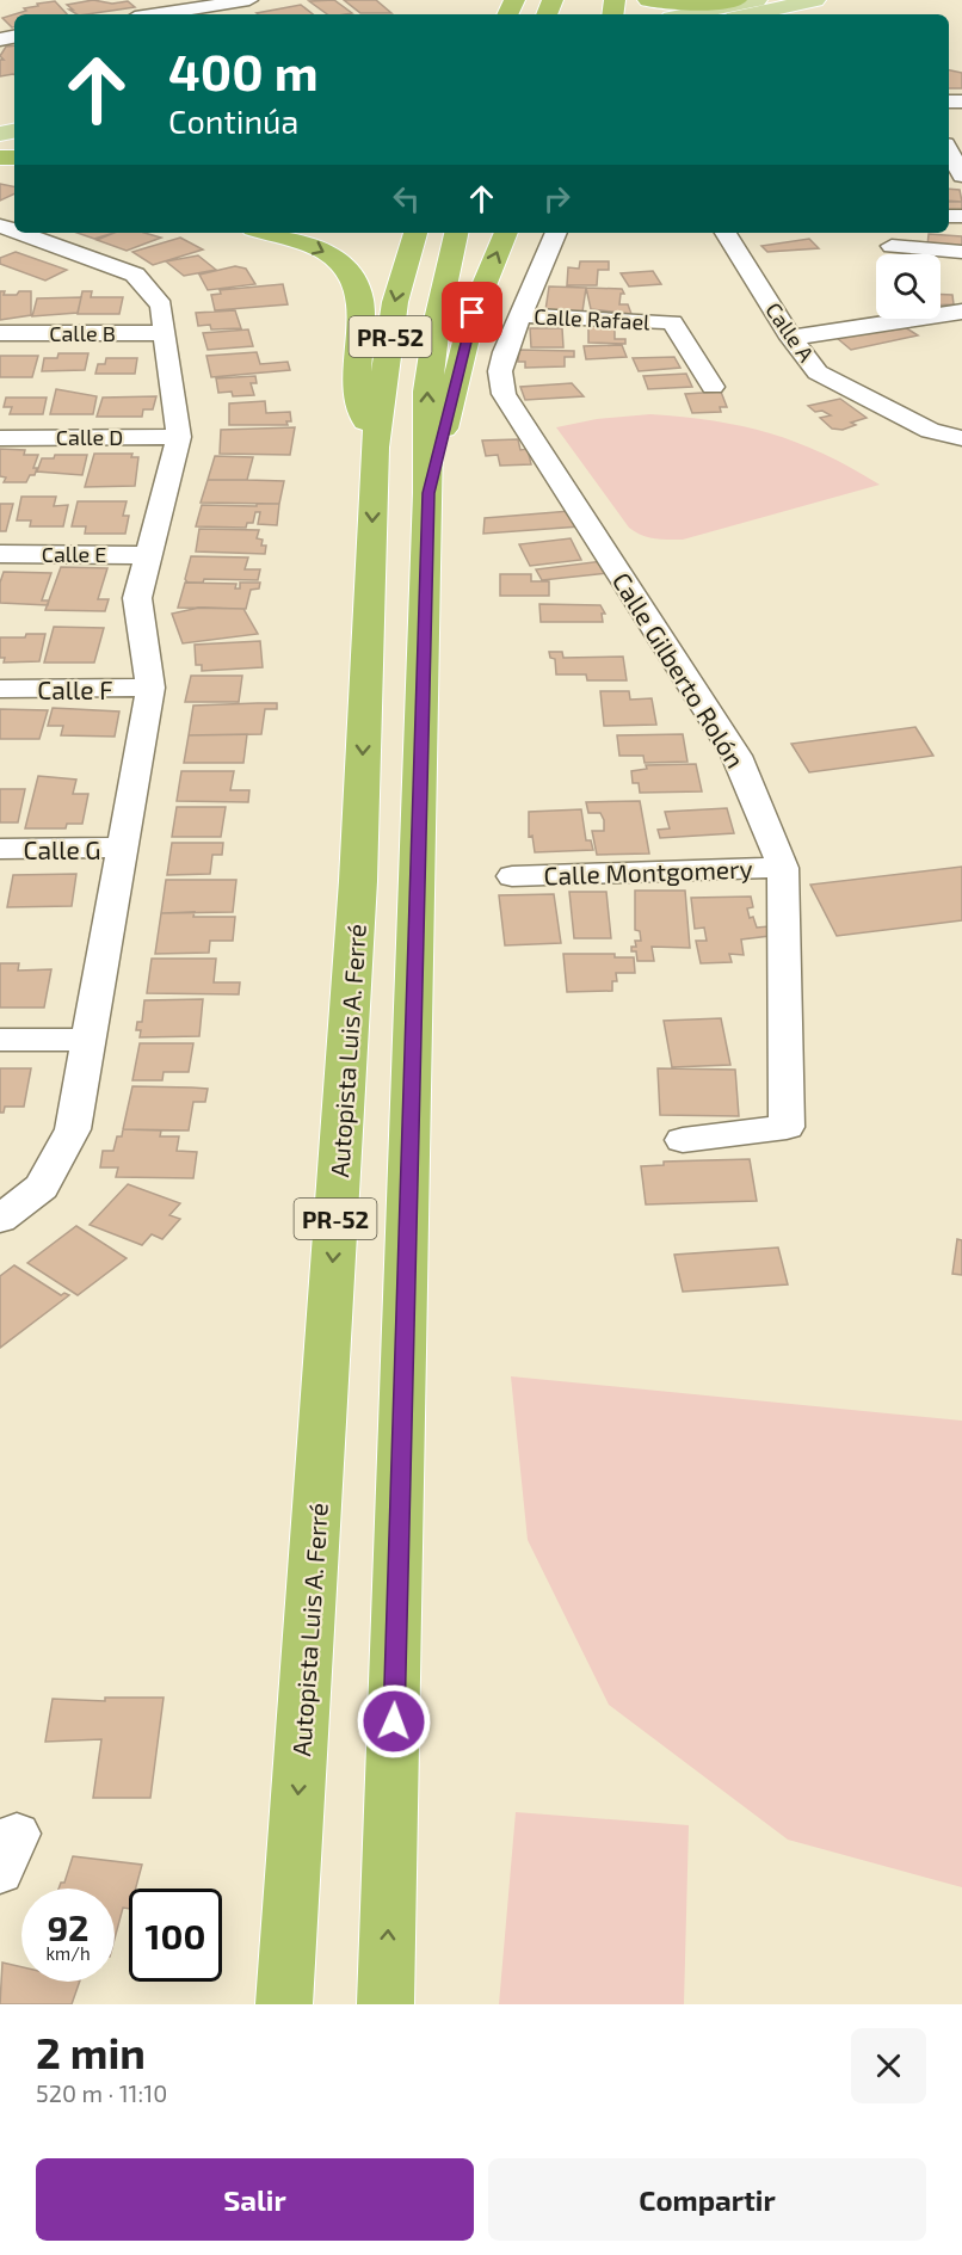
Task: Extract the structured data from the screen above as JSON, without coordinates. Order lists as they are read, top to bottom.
{
  "streets": {
    "highway": ["PR-52", "Autopista Luis A. Ferré"],
    "street": [
      "Calle Rafael",
      "Calle A",
      "Calle B",
      "Calle D",
      "Calle E",
      "Calle Gilberto Rolón",
      "Calle F",
      "Calle G",
      "Calle Montgomery"
    ]
  },
  "crossings": [
    ["Calle Rafael", "Calle Gilberto Rolón"],
    ["Calle Gilberto Rolón", "Calle Montgomery"]
  ],
  "page": {
    "turn": ["400 m", "Continúa"],
    "speed": "92 km/h",
    "limit": "100",
    "heading": ["2 min", "520 m · 11:10"],
    "buttons": ["Salir", "Compartir"]
  }
}
